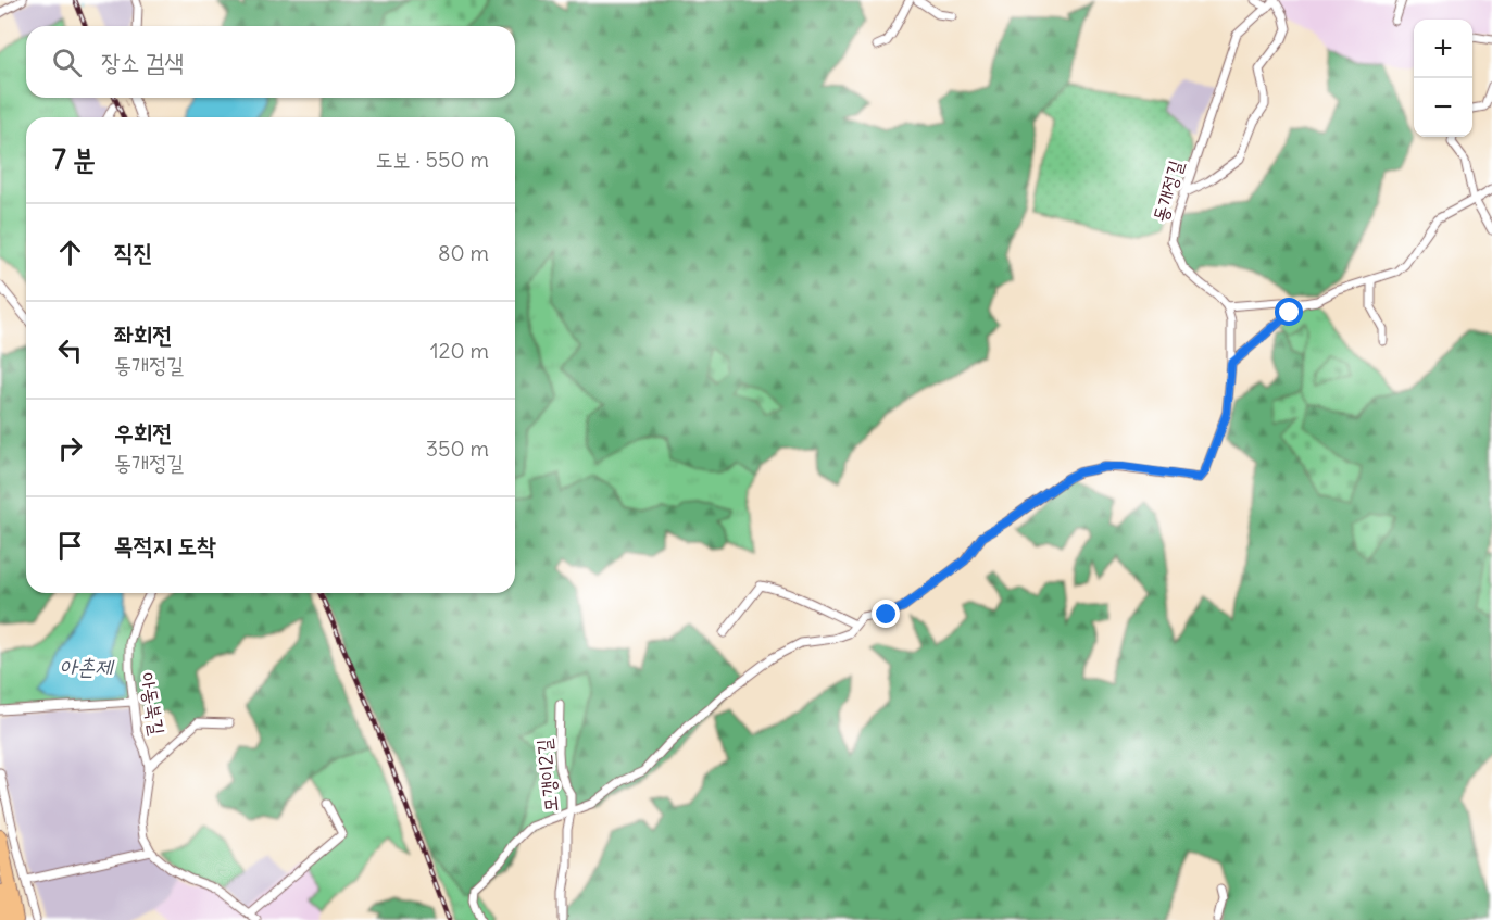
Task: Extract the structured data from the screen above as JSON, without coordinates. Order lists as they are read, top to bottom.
{
  "streets": {
    "street": ["동개정길", "아동북길", "모갱이2길"]
  },
  "water": ["아촌제"],
  "page": {
    "map_buttons": ["+", "−"],
    "search": "장소 검색",
    "heading": ["7 분", "도보 · 550 m"],
    "list": [
      ["직진", "80 m"],
      ["좌회전", "동개정길", "120 m"],
      ["우회전", "동개정길", "350 m"],
      "목적지 도착"
    ]
  }
}
